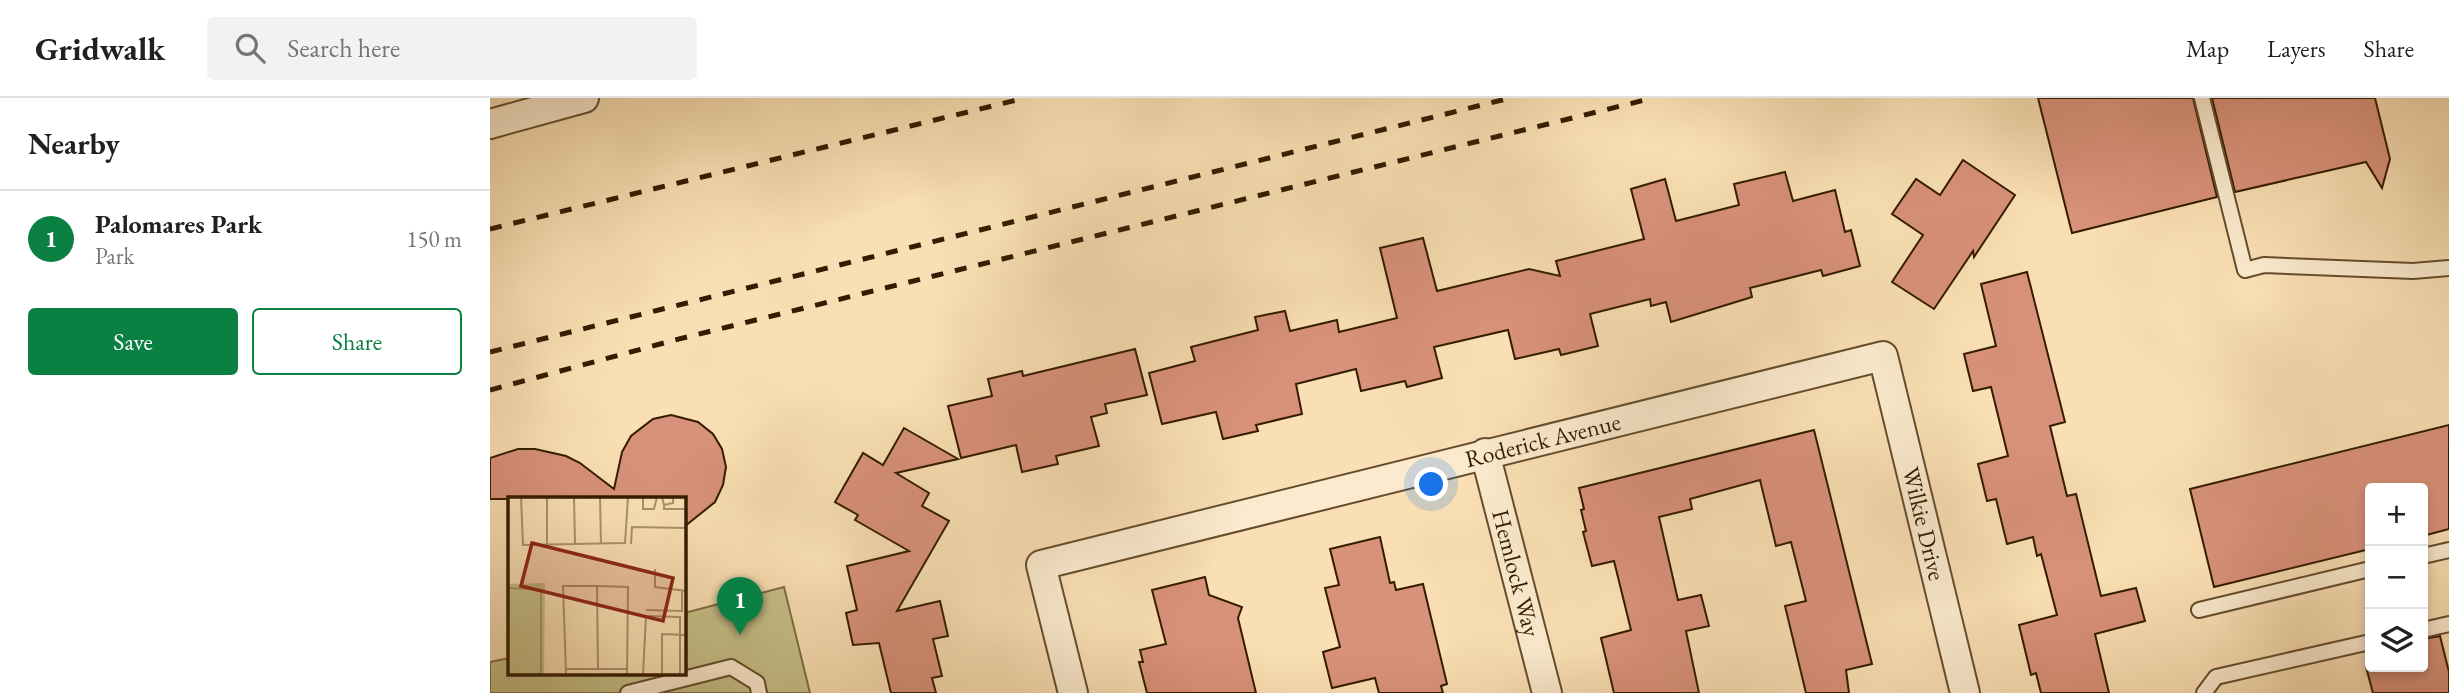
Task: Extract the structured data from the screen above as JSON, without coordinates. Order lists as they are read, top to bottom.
{
  "streets": {
    "street": ["Roderick Avenue", "Wilkie Drive", "Hemlock Way"]
  },
  "crossings": [
    ["Roderick Avenue", "Wilkie Drive"],
    ["Roderick Avenue", "Hemlock Way"]
  ],
  "page": {
    "header": "Gridwalk",
    "search": "Search here",
    "nav": ["Map", "Layers", "Share"],
    "heading": "Nearby",
    "list": [
      {
        "mark": "1",
        "name": "Palomares Park",
        "note": "Park",
        "value": "150 m"
      }
    ],
    "buttons": ["Save", "Share"],
    "map_buttons": ["+", "−"],
    "pins": "1"
  }
}
